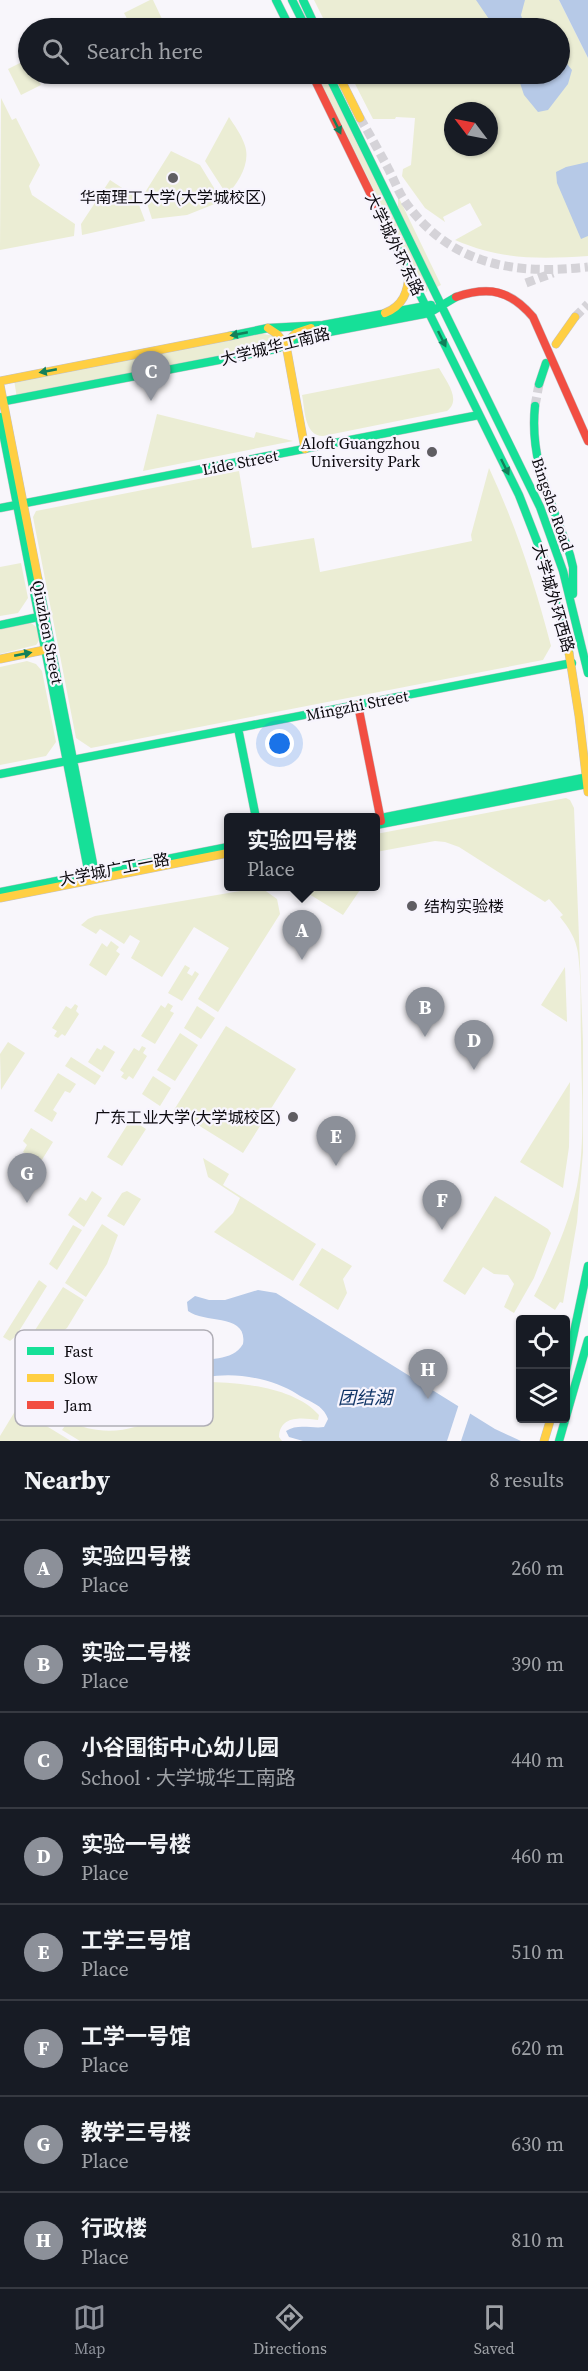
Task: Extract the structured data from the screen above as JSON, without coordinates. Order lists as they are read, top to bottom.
{
  "streets": {
    "main road": [
      "大学城外环东路",
      "大学城华工南路",
      "Lide Street",
      "Bingshe Road",
      "大学城外环西路",
      "Qiuzhen Street",
      "Mingzhi Street",
      "大学城广工一路"
    ]
  },
  "crossings": [
    ["大学城外环东路", "大学城华工南路"],
    ["大学城外环东路", "Lide Street"],
    ["大学城外环东路", "大学城外环西路"],
    ["大学城华工南路", "Qiuzhen Street"],
    ["Lide Street", "大学城外环西路"],
    ["Lide Street", "Qiuzhen Street"],
    ["Bingshe Road", "大学城外环西路"],
    ["大学城外环西路", "Mingzhi Street"],
    ["Qiuzhen Street", "Mingzhi Street"],
    ["Qiuzhen Street", "大学城广工一路"]
  ],
  "water": ["团结湖"],
  "places": [
    "华南理工大学(大学城校区)",
    "Aloft Guangzhou University Park",
    "结构实验楼",
    "广东工业大学(大学城校区)"
  ],
  "legend": ["Fast", "Slow", "Jam"],
  "north": "top left",
  "page": {
    "search": "Search here",
    "pins": [
      "C",
      "A",
      "B",
      "D",
      "E",
      "G",
      "F",
      "H"
    ],
    "popup": ["实验四号楼", "Place"],
    "heading": ["Nearby", "8 results"],
    "list": [
      {
        "mark": "A",
        "name": "实验四号楼",
        "note": "Place",
        "value": "260 m"
      },
      {
        "mark": "B",
        "name": "实验二号楼",
        "note": "Place",
        "value": "390 m"
      },
      {
        "mark": "C",
        "name": "小谷围街中心幼儿园",
        "note": "School · 大学城华工南路",
        "value": "440 m"
      },
      {
        "mark": "D",
        "name": "实验一号楼",
        "note": "Place",
        "value": "460 m"
      },
      {
        "mark": "E",
        "name": "工学三号馆",
        "note": "Place",
        "value": "510 m"
      },
      {
        "mark": "F",
        "name": "工学一号馆",
        "note": "Place",
        "value": "620 m"
      },
      {
        "mark": "G",
        "name": "教学三号楼",
        "note": "Place",
        "value": "630 m"
      },
      {
        "mark": "H",
        "name": "行政楼",
        "note": "Place",
        "value": "810 m"
      }
    ],
    "nav": ["Map", "Directions", "Saved"]
  }
}
